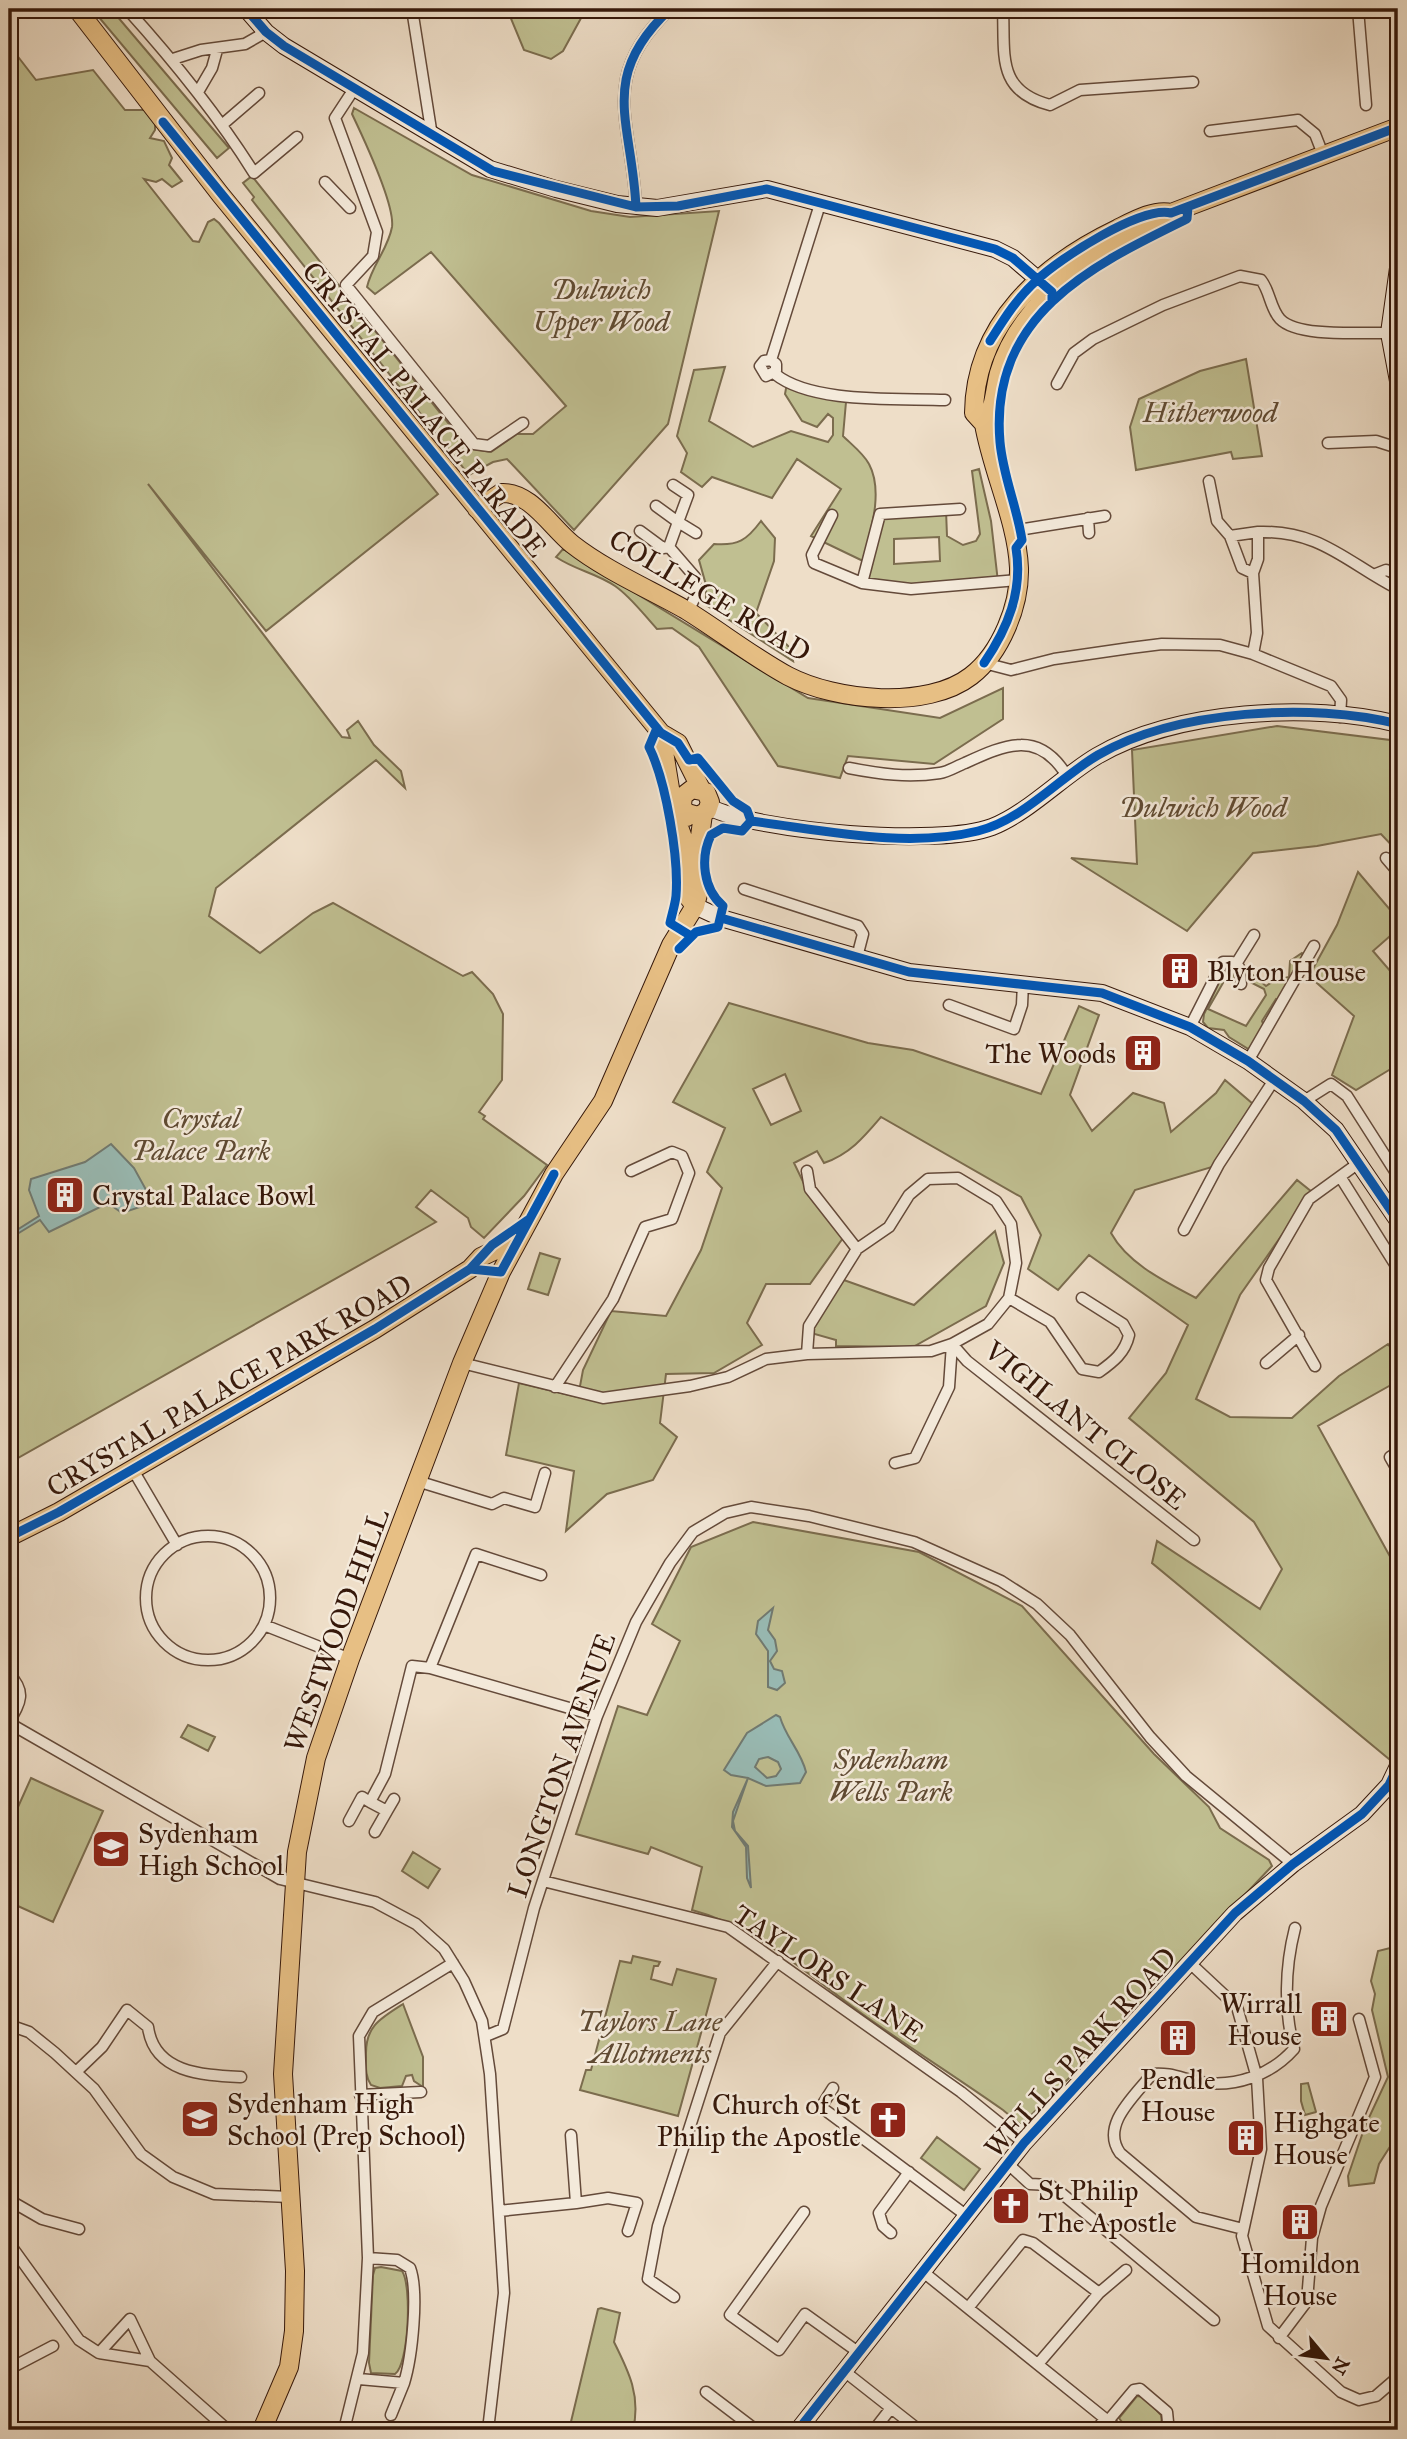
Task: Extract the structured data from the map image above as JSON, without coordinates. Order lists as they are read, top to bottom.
{
  "streets": {
    "main road": [
      "CRYSTAL PALACE PARADE",
      "COLLEGE ROAD",
      "CRYSTAL PALACE PARK ROAD",
      "WESTWOOD HILL"
    ],
    "street": [
      "VIGILANT CLOSE",
      "LONGTON AVENUE",
      "TAYLORS LANE",
      "WELLS PARK ROAD"
    ]
  },
  "crossings": [
    ["CRYSTAL PALACE PARADE", "COLLEGE ROAD"],
    ["CRYSTAL PALACE PARADE", "WESTWOOD HILL"],
    ["CRYSTAL PALACE PARK ROAD", "WESTWOOD HILL"],
    ["LONGTON AVENUE", "TAYLORS LANE"],
    ["LONGTON AVENUE", "WELLS PARK ROAD"],
    ["TAYLORS LANE", "WELLS PARK ROAD"]
  ],
  "parks": [
    "Dulwich Upper Wood",
    "Hitherwood",
    "Dulwich Wood",
    "Crystal Palace Park",
    "Sydenham Wells Park",
    "Taylors Lane Allotments"
  ],
  "places": {
    "building": [
      "Blyton House",
      "The Woods",
      "Crystal Palace Bowl",
      "Wirrall House",
      "Pendle House",
      "Highgate House",
      "Homildon House"
    ],
    "school or university": ["Sydenham High School", "Sydenham High School (Prep School)"],
    "church": ["Church of St Philip the Apostle", "St Philip The Apostle"]
  },
  "north": "bottom right"
}
